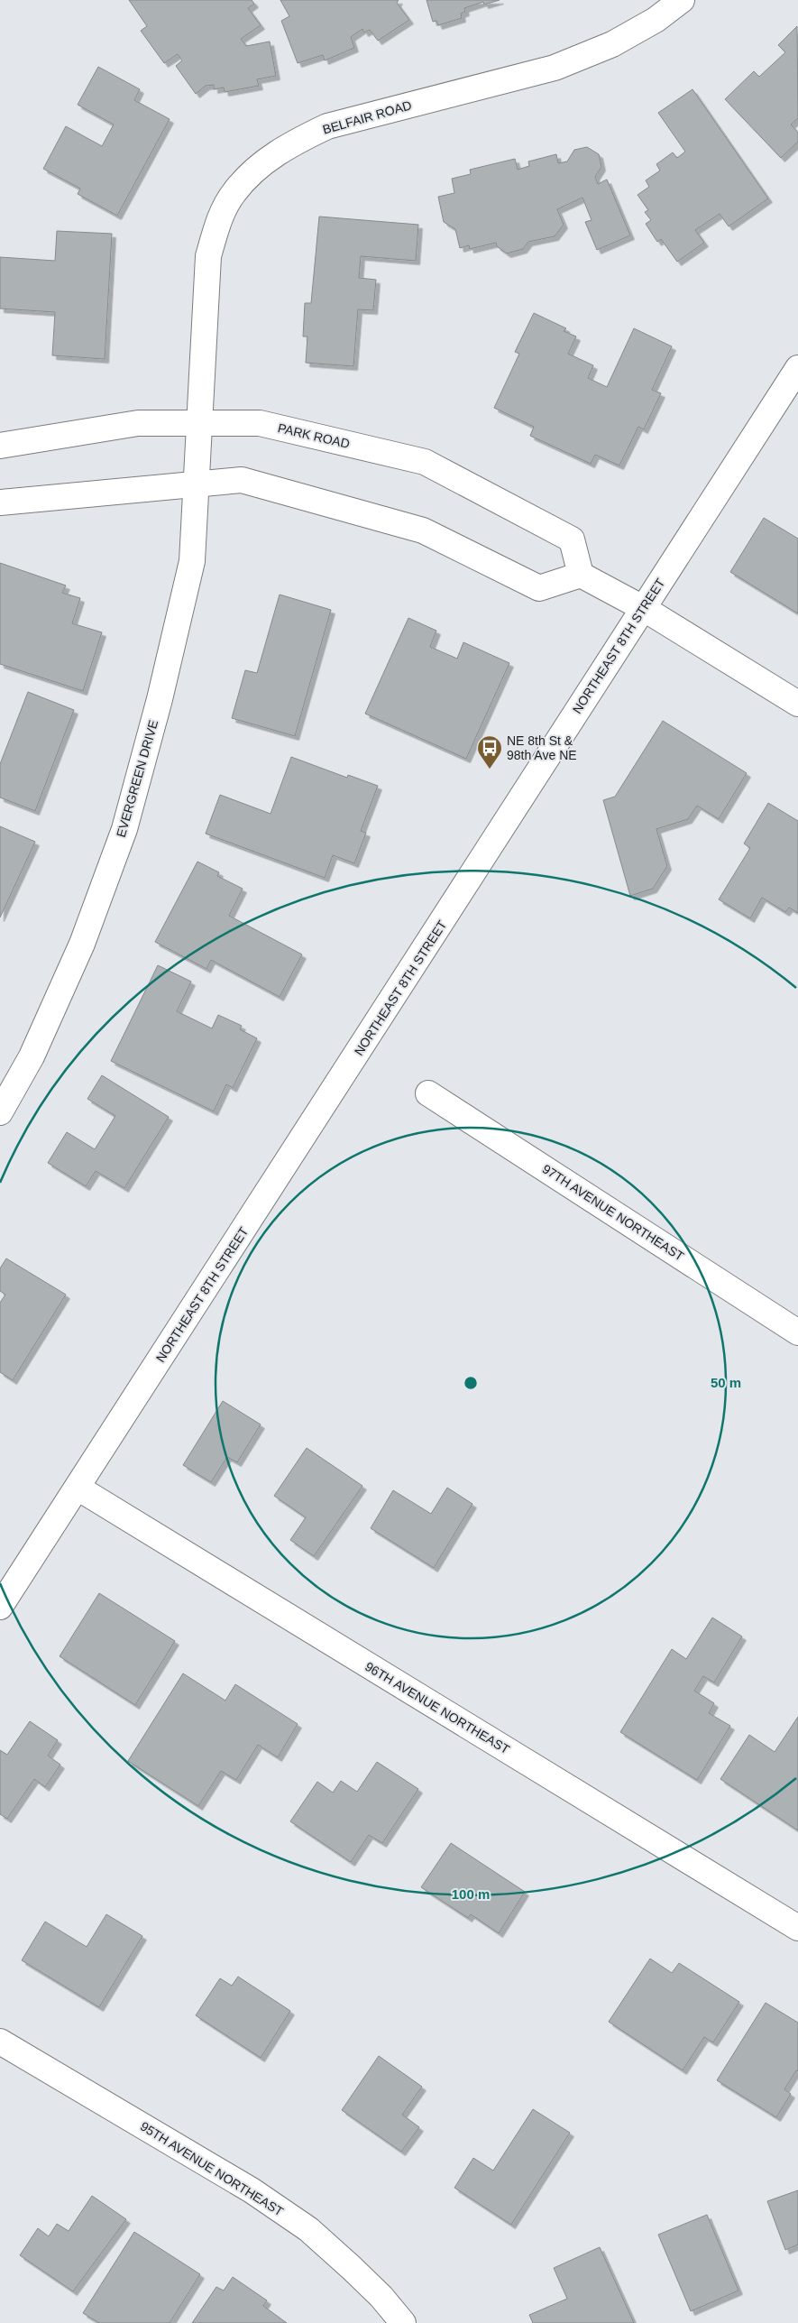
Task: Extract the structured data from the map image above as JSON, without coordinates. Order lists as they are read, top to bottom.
{
  "streets": {
    "street": [
      "BELFAIR ROAD",
      "PARK ROAD",
      "NORTHEAST 8TH STREET",
      "EVERGREEN DRIVE",
      "97TH AVENUE NORTHEAST",
      "96TH AVENUE NORTHEAST",
      "95TH AVENUE NORTHEAST"
    ]
  },
  "crossings": [
    ["BELFAIR ROAD", "PARK ROAD"],
    ["BELFAIR ROAD", "EVERGREEN DRIVE"],
    ["PARK ROAD", "EVERGREEN DRIVE"],
    ["NORTHEAST 8TH STREET", "96TH AVENUE NORTHEAST"]
  ],
  "places": {
    "bus stop": ["NE 8th St & 98th Ave NE"]
  },
  "rings": ["50 m", "100 m"]
}
